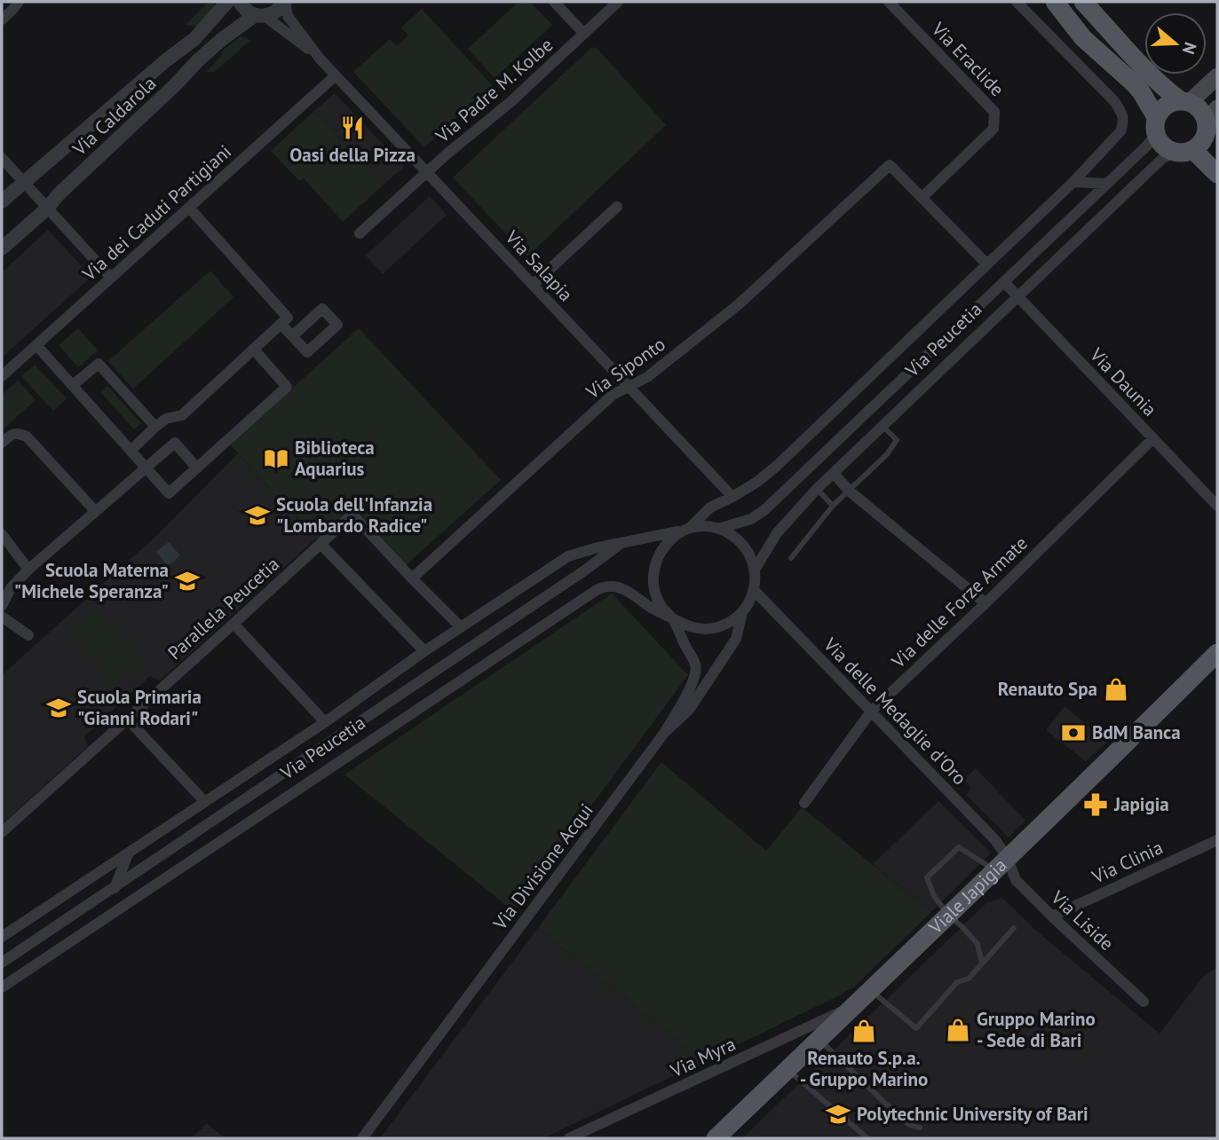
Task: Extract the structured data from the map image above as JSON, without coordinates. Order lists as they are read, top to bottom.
{
  "streets": {
    "main road": ["Viale Japigia"],
    "street": [
      "Via Eraclide",
      "Via Padre M. Kolbe",
      "Via Caldarola",
      "Via dei Caduti Partigiani",
      "Via Salapia",
      "Via Peucetia",
      "Via Siponto",
      "Via Daunia",
      "Via delle Forze Armate",
      "Parallela Peucetia",
      "Via delle Medaglie d'Oro",
      "Via Clinia",
      "Via Divisione Acqui",
      "Via Liside",
      "Via Myra"
    ]
  },
  "crossings": [
    ["Via Eraclide", "Via Siponto"],
    ["Via Padre M. Kolbe", "Via Salapia"],
    ["Via Caldarola", "Via Salapia"],
    ["Via dei Caduti Partigiani", "Via Salapia"],
    ["Via Salapia", "Via Peucetia"],
    ["Via Salapia", "Via Siponto"],
    ["Via Peucetia", "Via Daunia"],
    ["Via Peucetia", "Parallela Peucetia"],
    ["Via Peucetia", "Via delle Medaglie d'Oro"],
    ["Via Peucetia", "Via Divisione Acqui"],
    ["Via Siponto", "Parallela Peucetia"],
    ["Via Daunia", "Via delle Forze Armate"],
    ["Via delle Forze Armate", "Via delle Medaglie d'Oro"],
    ["Via delle Medaglie d'Oro", "Via Divisione Acqui"],
    ["Via delle Medaglie d'Oro", "Viale Japigia"],
    ["Via delle Medaglie d'Oro", "Via Liside"],
    ["Via Clinia", "Via Liside"],
    ["Viale Japigia", "Via Liside"],
    ["Viale Japigia", "Via Myra"]
  ],
  "places": {
    "restaurant": ["Oasi della Pizza"],
    "library": ["Biblioteca Aquarius"],
    "school or university": [
      "Scuola dell'Infanzia \"Lombardo Radice\"",
      "Scuola Materna \"Michele Speranza\"",
      "Scuola Primaria \"Gianni Rodari\"",
      "Polytechnic University of Bari"
    ],
    "shop": ["Renauto Spa", "Gruppo Marino - Sede di Bari", "Renauto S.p.a. - Gruppo Marino"],
    "bank": ["BdM Banca"],
    "pharmacy": ["Japigia"]
  },
  "north": "right"
}
